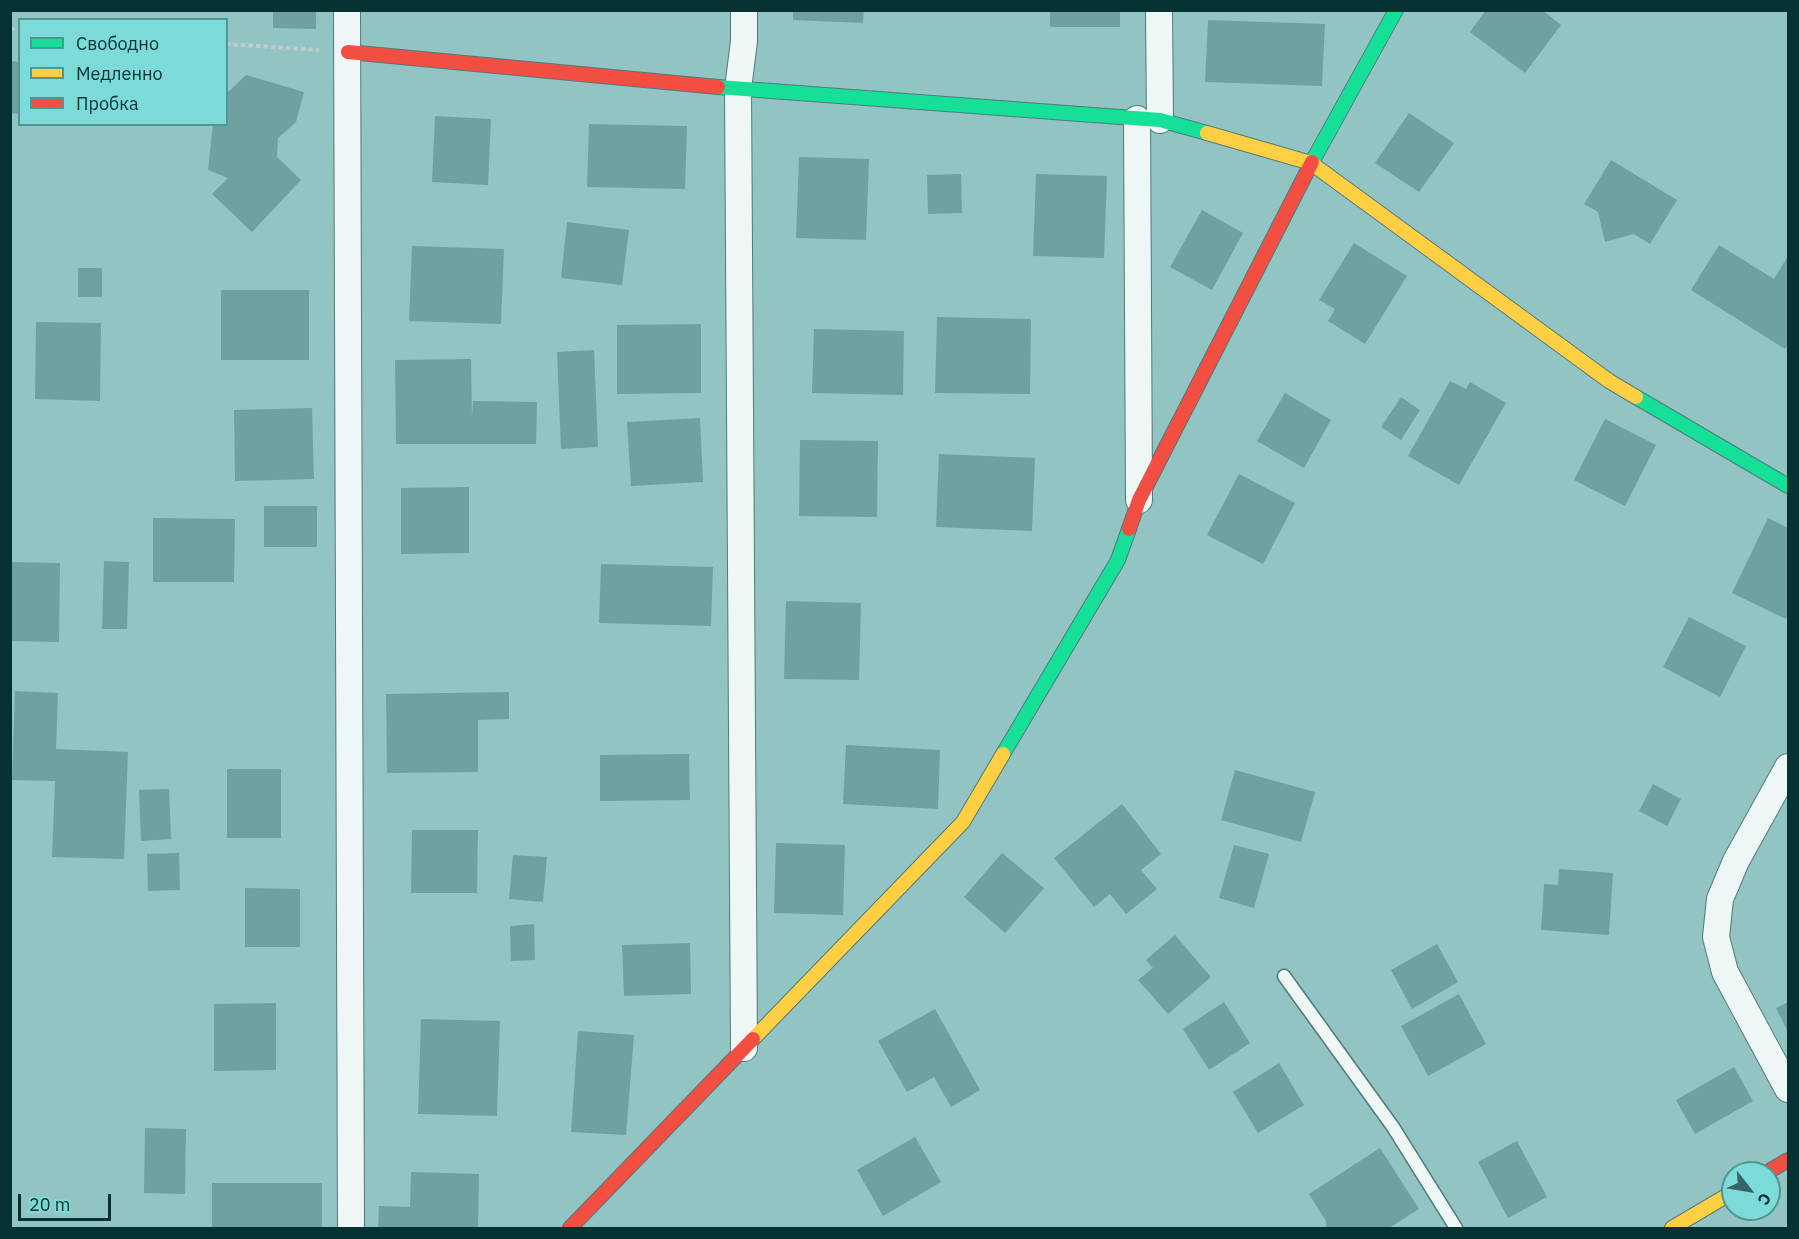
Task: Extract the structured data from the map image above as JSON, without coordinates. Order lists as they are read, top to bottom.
{
  "legend": ["Свободно", "Медленно", "Пробка"],
  "scale_bar": "20 m",
  "north": "bottom right"
}
